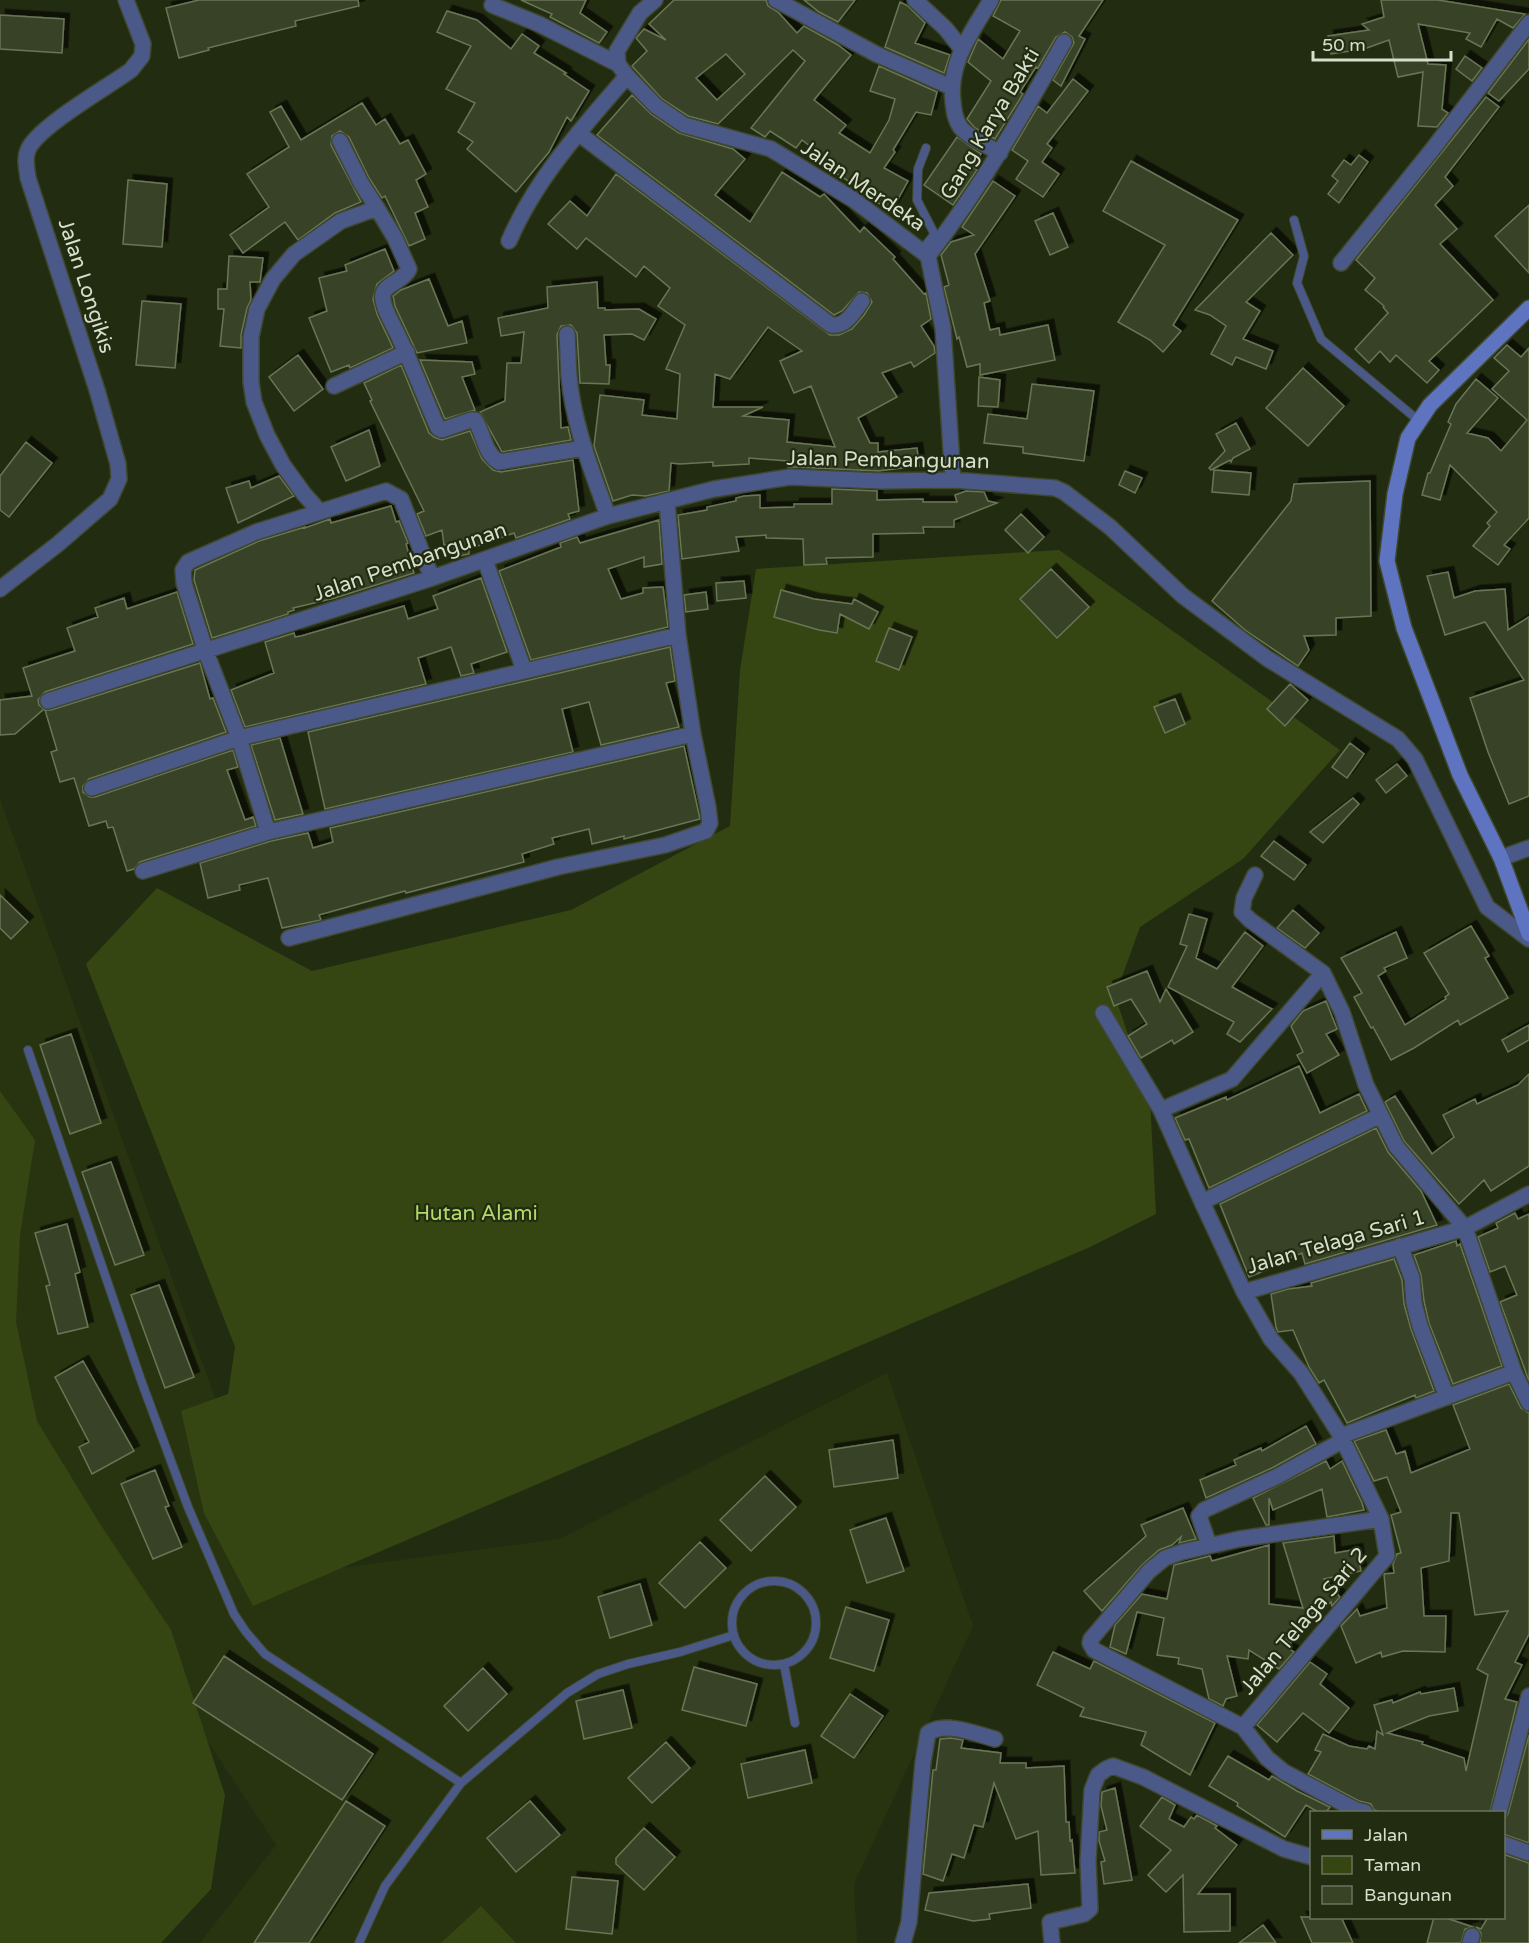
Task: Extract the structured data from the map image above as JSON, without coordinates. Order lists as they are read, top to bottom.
{
  "streets": {
    "street": [
      "Gang Karya Bakti",
      "Jalan Merdeka",
      "Jalan Longikis",
      "Jalan Pembangunan",
      "Jalan Telaga Sari 1",
      "Jalan Telaga Sari 2"
    ]
  },
  "crossings": [
    ["Gang Karya Bakti", "Jalan Merdeka"],
    ["Jalan Merdeka", "Jalan Pembangunan"],
    ["Jalan Telaga Sari 1", "Jalan Telaga Sari 2"]
  ],
  "parks": ["Hutan Alami"],
  "legend": ["Jalan", "Taman", "Bangunan"],
  "scale_bar": "50 m"
}
